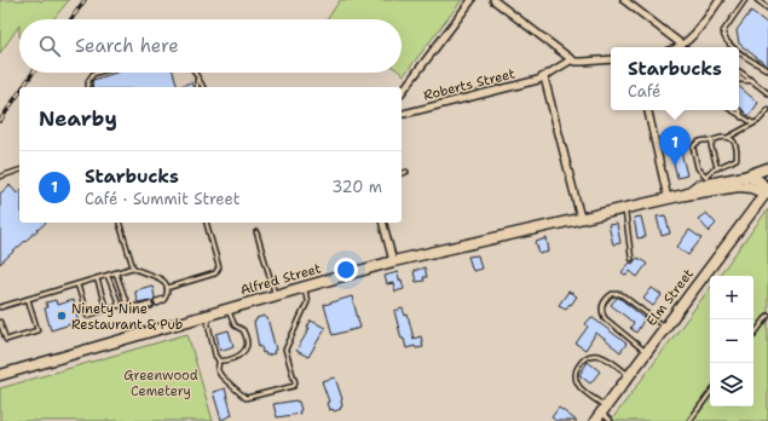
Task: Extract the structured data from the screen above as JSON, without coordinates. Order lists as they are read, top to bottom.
{
  "streets": {
    "main road": ["Alfred Street", "Elm Street"],
    "street": ["Roberts Street"]
  },
  "crossings": [
    ["Alfred Street", "Elm Street"]
  ],
  "parks": ["Greenwood Cemetery"],
  "places": ["Ninety Nine Restaurant & Pub"],
  "page": {
    "search": "Search here",
    "popup": ["Starbucks", "Café"],
    "heading": "Nearby",
    "pins": "1",
    "list": [
      {
        "mark": "1",
        "name": "Starbucks",
        "note": "Café · Summit Street",
        "value": "320 m"
      }
    ],
    "map_buttons": ["+", "−"]
  }
}
